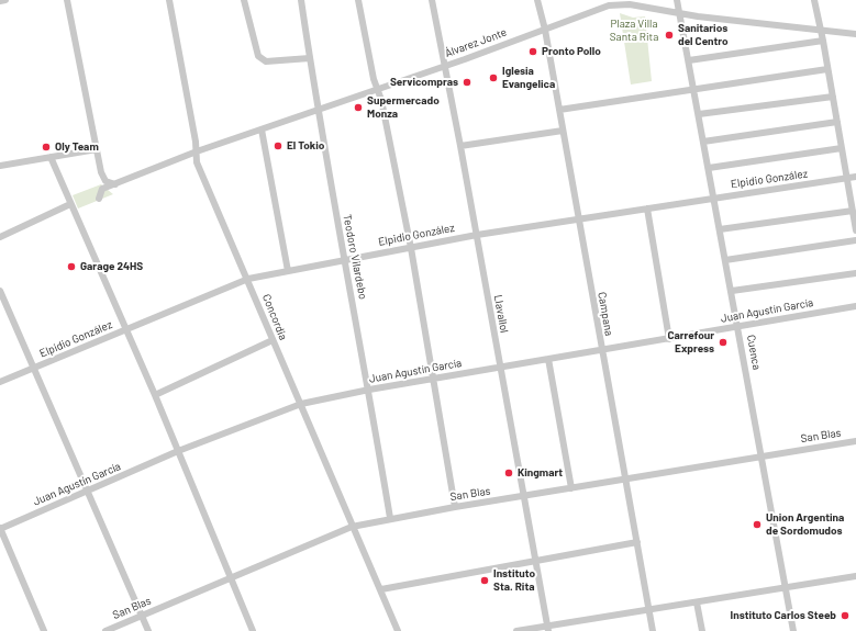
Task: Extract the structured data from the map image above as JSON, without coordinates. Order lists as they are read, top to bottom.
{
  "streets": {
    "street": [
      "Álvarez Jonte",
      "Elpidio González",
      "Teodoro Vilardebo",
      "Juan Agustín García",
      "Llavallol",
      "Campana",
      "Concordia",
      "Cuenca",
      "San Blas"
    ]
  },
  "crossings": [
    ["Álvarez Jonte", "Teodoro Vilardebo"],
    ["Álvarez Jonte", "Llavallol"],
    ["Álvarez Jonte", "Campana"],
    ["Álvarez Jonte", "Concordia"],
    ["Álvarez Jonte", "Cuenca"],
    ["Elpidio González", "Teodoro Vilardebo"],
    ["Elpidio González", "Llavallol"],
    ["Elpidio González", "Campana"],
    ["Elpidio González", "Concordia"],
    ["Elpidio González", "Cuenca"],
    ["Teodoro Vilardebo", "Juan Agustín García"],
    ["Teodoro Vilardebo", "San Blas"],
    ["Juan Agustín García", "Llavallol"],
    ["Juan Agustín García", "Campana"],
    ["Juan Agustín García", "Concordia"],
    ["Juan Agustín García", "Cuenca"],
    ["Llavallol", "San Blas"],
    ["Campana", "San Blas"],
    ["Concordia", "San Blas"],
    ["Cuenca", "San Blas"]
  ],
  "parks": ["Plaza Villa Santa Rita"],
  "places": [
    "Sanitarios del Centro",
    "Pronto Pollo",
    "Iglesia Evangelica",
    "Servicompras",
    "Supermercado Monza",
    "El Tokio",
    "Oly Team",
    "Garage 24HS",
    "Carrefour Express",
    "Kingmart",
    "Union Argentina de Sordomudos",
    "Instituto Sta. Rita",
    "Instituto Carlos Steeb"
  ]
}
